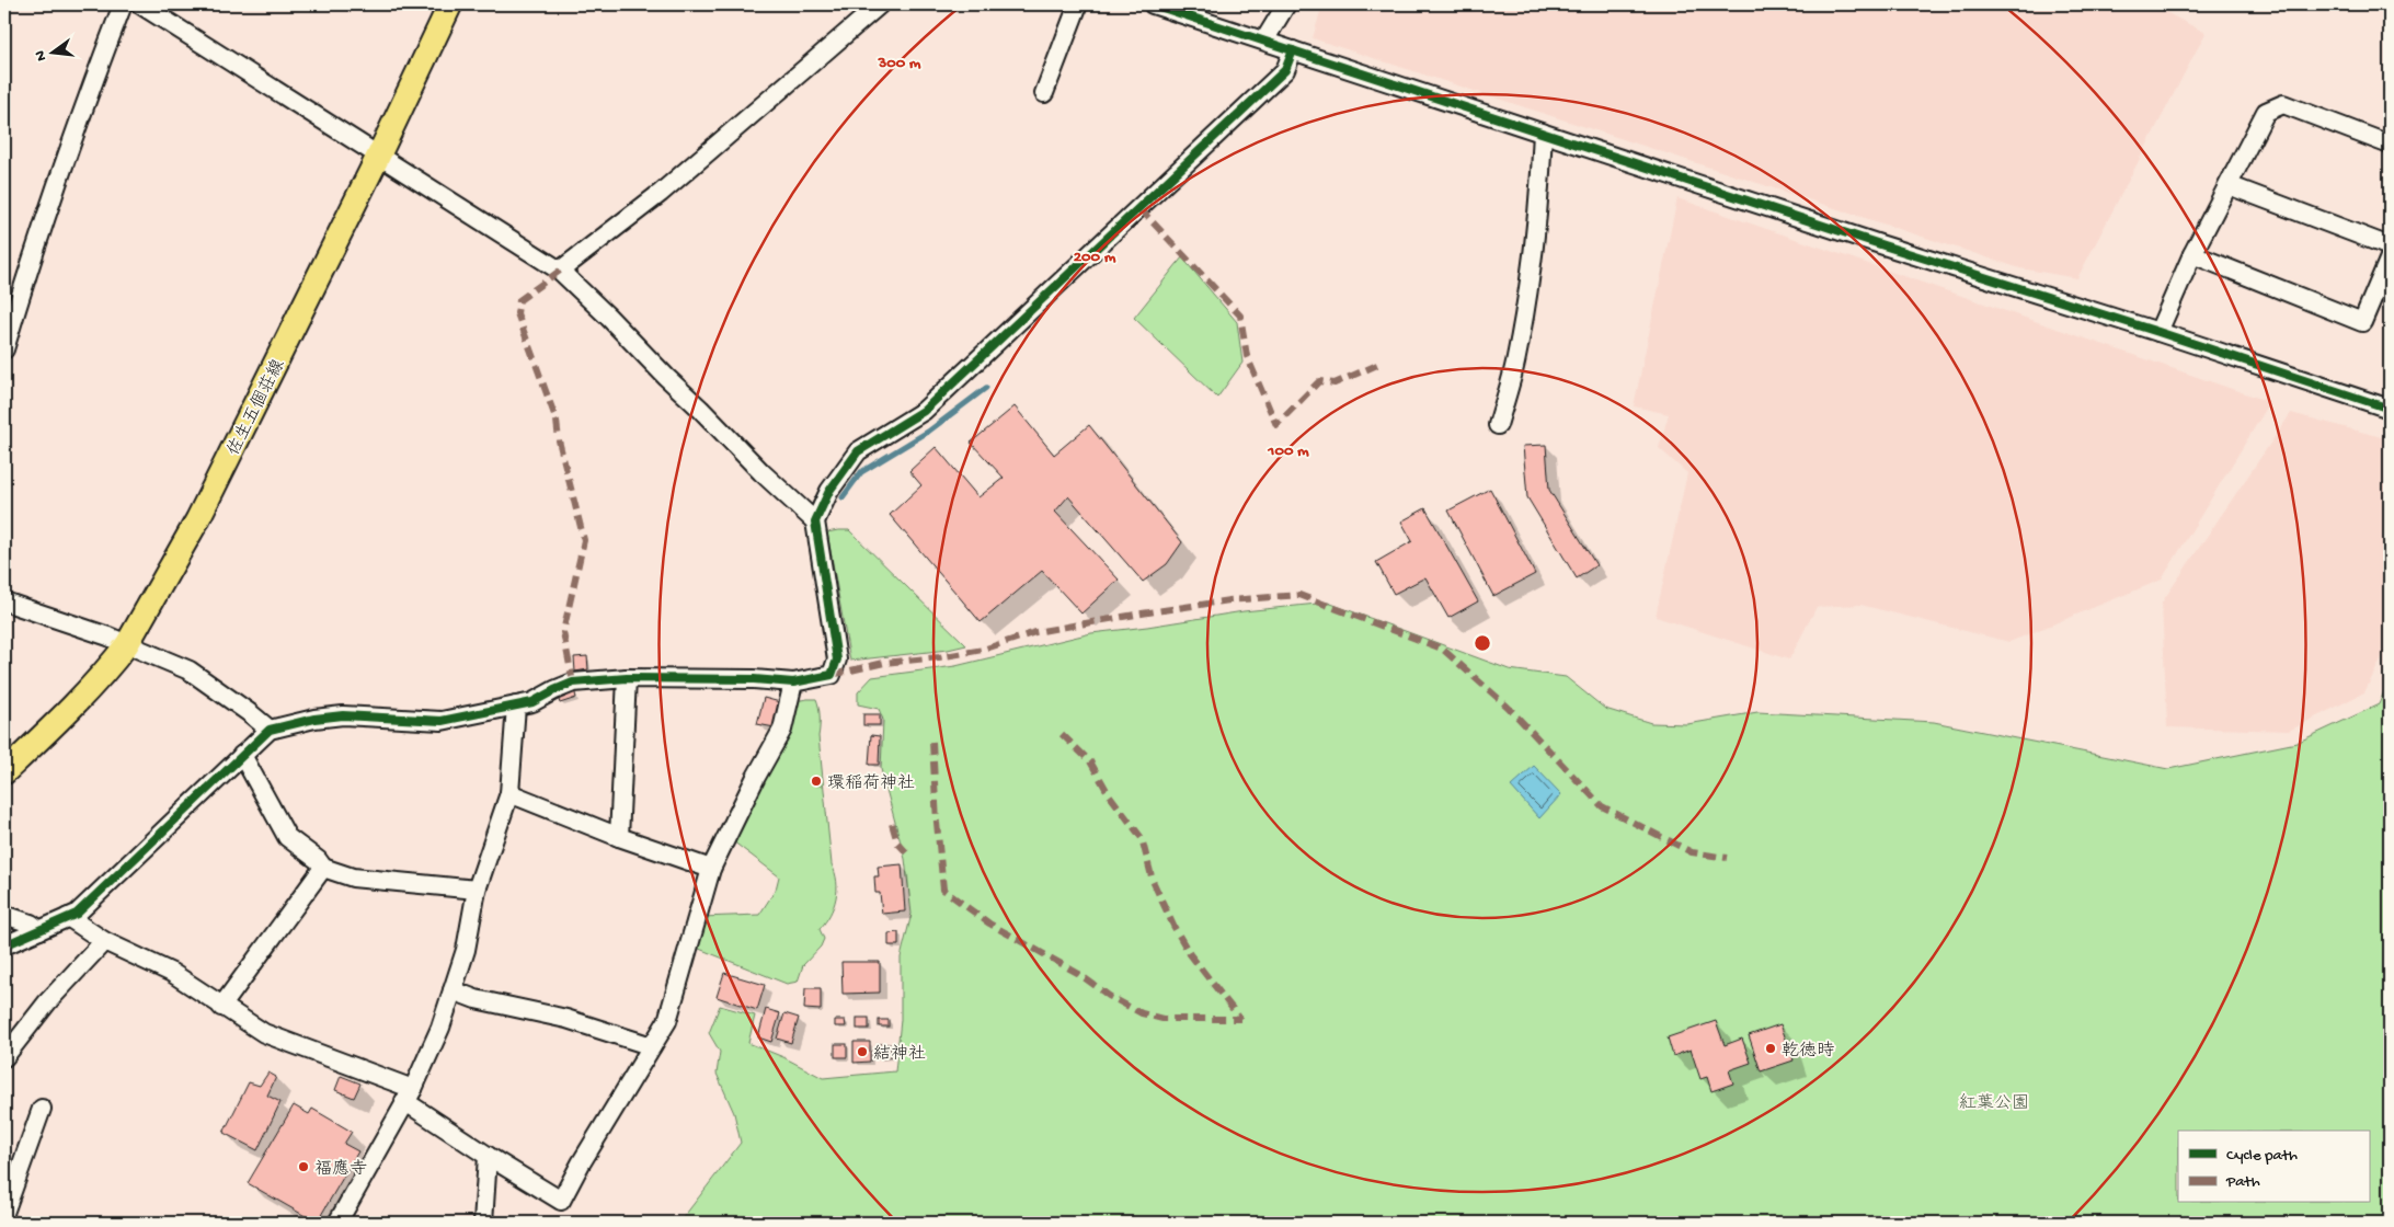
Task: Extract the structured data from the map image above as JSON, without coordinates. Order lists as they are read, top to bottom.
{
  "streets": {
    "main road": ["佐生五個荘線"]
  },
  "parks": ["紅葉公園"],
  "places": [
    "環稲荷神社",
    "乾徳時",
    "結神社",
    "福應寺"
  ],
  "legend": ["Cycle path", "Path"],
  "north": "left",
  "rings": ["300 m", "200 m", "100 m"]
}
